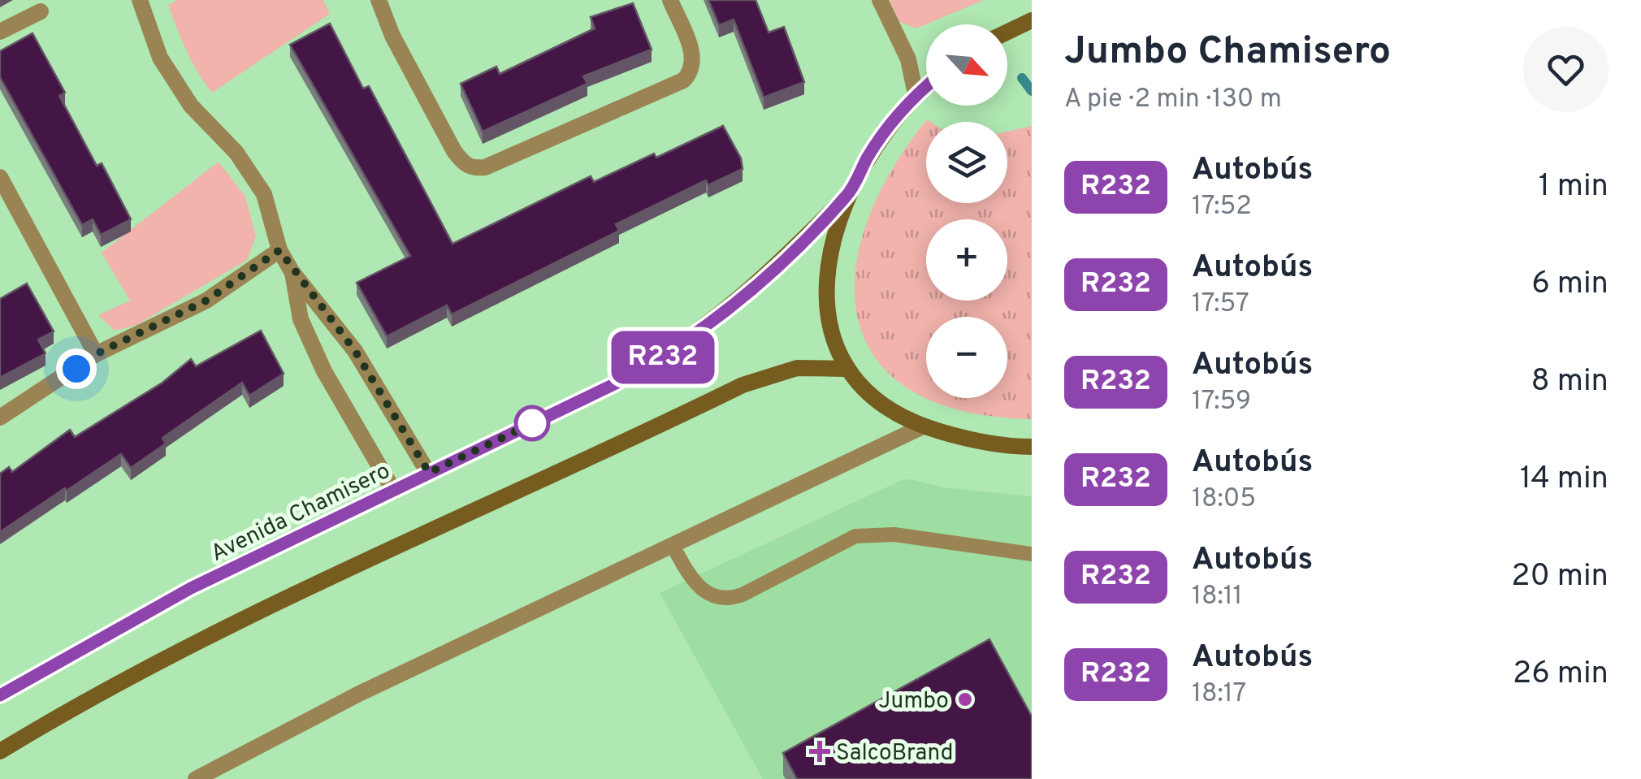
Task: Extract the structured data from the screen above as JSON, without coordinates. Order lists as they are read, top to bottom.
{
  "streets": {
    "street": ["Avenida Chamisero"]
  },
  "places": {
    "other": ["Jumbo"],
    "health": ["SalcoBrand"]
  },
  "lines": ["bus line R232"],
  "north": "bottom right",
  "page": {
    "on_map": "R232",
    "heading": ["Jumbo Chamisero", "A pie · 2 min · 130 m"],
    "map_buttons": ["+", "−"],
    "list": [
      {
        "mark": "R232",
        "name": "Autobús",
        "note": "17:52",
        "value": "1 min"
      },
      {
        "mark": "R232",
        "name": "Autobús",
        "note": "17:57",
        "value": "6 min"
      },
      {
        "mark": "R232",
        "name": "Autobús",
        "note": "17:59",
        "value": "8 min"
      },
      {
        "mark": "R232",
        "name": "Autobús",
        "note": "18:05",
        "value": "14 min"
      },
      {
        "mark": "R232",
        "name": "Autobús",
        "note": "18:11",
        "value": "20 min"
      },
      {
        "mark": "R232",
        "name": "Autobús",
        "note": "18:17",
        "value": "26 min"
      }
    ]
  }
}
